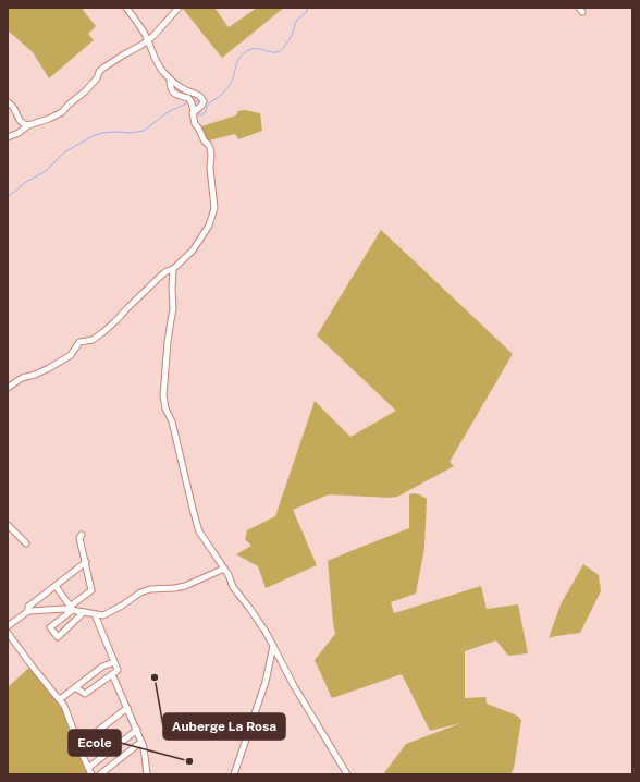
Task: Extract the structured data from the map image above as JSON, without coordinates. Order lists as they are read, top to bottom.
{
  "places": ["Auberge La Rosa", "Ecole"]
}
